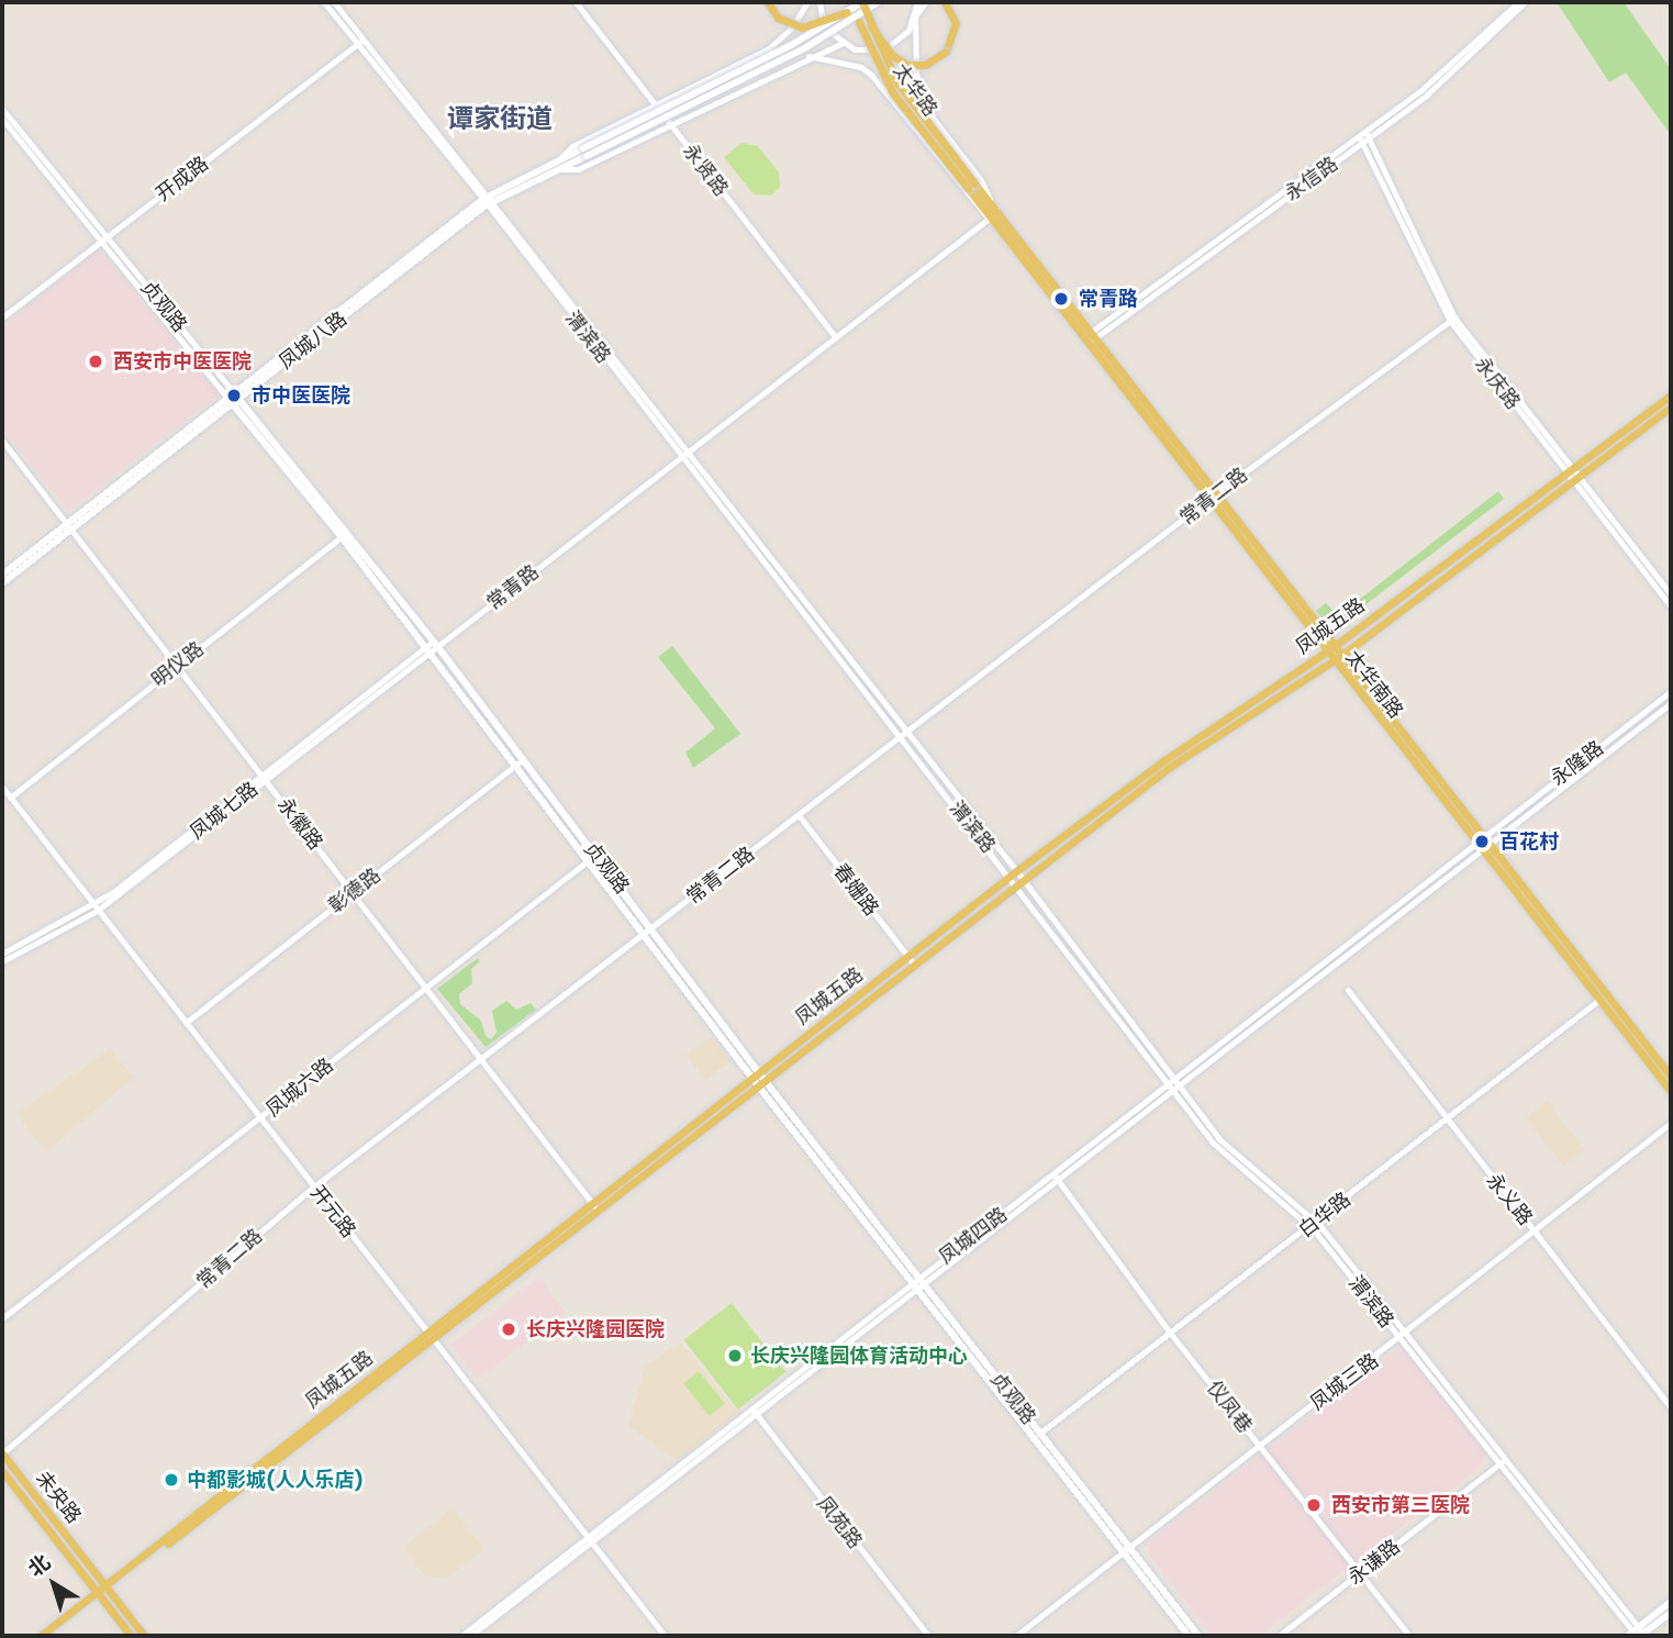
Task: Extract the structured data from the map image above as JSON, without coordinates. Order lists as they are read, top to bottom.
{
  "streets": {
    "main road": [
      "太华路",
      "贞观路",
      "凤城八路",
      "凤城五路",
      "太华南路",
      "未央路"
    ],
    "street": [
      "永贤路",
      "开成路",
      "永信路",
      "渭滨路",
      "永庆路",
      "常青二路",
      "常青路",
      "明仪路",
      "永隆路",
      "凤城七路",
      "永徽路",
      "春姗路",
      "彰德路",
      "凤城六路",
      "永义路",
      "开元路",
      "白华路",
      "凤城四路",
      "凤城三路",
      "仪凤巷",
      "凤苑路",
      "永谦路"
    ]
  },
  "crossings": [
    ["太华路", "凤城八路"],
    ["太华路", "太华南路"],
    ["永贤路", "凤城八路"],
    ["永贤路", "常青路"],
    ["开成路", "贞观路"],
    ["开成路", "渭滨路"],
    ["永信路", "永庆路"],
    ["永信路", "太华南路"],
    ["贞观路", "凤城八路"],
    ["贞观路", "常青二路"],
    ["贞观路", "常青路"],
    ["贞观路", "凤城五路"],
    ["贞观路", "明仪路"],
    ["贞观路", "凤城七路"],
    ["贞观路", "彰德路"],
    ["贞观路", "凤城六路"],
    ["贞观路", "白华路"],
    ["贞观路", "凤城四路"],
    ["贞观路", "凤城三路"],
    ["渭滨路", "凤城八路"],
    ["渭滨路", "常青二路"],
    ["渭滨路", "常青路"],
    ["渭滨路", "凤城五路"],
    ["渭滨路", "白华路"],
    ["渭滨路", "凤城四路"],
    ["渭滨路", "凤城三路"],
    ["渭滨路", "永谦路"],
    ["凤城八路", "永徽路"],
    ["永庆路", "常青二路"],
    ["永庆路", "凤城五路"],
    ["常青二路", "太华南路"],
    ["常青二路", "永徽路"],
    ["常青二路", "春姗路"],
    ["常青二路", "开元路"],
    ["常青二路", "未央路"],
    ["常青路", "太华南路"],
    ["常青路", "凤城七路"],
    ["凤城五路", "太华南路"],
    ["凤城五路", "永徽路"],
    ["凤城五路", "春姗路"],
    ["凤城五路", "开元路"],
    ["凤城五路", "未央路"],
    ["明仪路", "永徽路"],
    ["明仪路", "开元路"],
    ["太华南路", "永隆路"],
    ["太华南路", "白华路"],
    ["太华南路", "凤城四路"],
    ["永隆路", "凤城四路"],
    ["凤城七路", "永徽路"],
    ["凤城七路", "开元路"],
    ["永徽路", "彰德路"],
    ["永徽路", "凤城六路"],
    ["彰德路", "开元路"],
    ["凤城六路", "开元路"],
    ["永义路", "白华路"],
    ["永义路", "凤城三路"],
    ["开元路", "凤城四路"],
    ["白华路", "仪凤巷"],
    ["凤城四路", "仪凤巷"],
    ["凤城四路", "凤苑路"],
    ["凤城三路", "仪凤巷"],
    ["仪凤巷", "永谦路"]
  ],
  "districts": ["谭家街道"],
  "places": [
    "常青路",
    "西安市中医医院",
    "市中医医院",
    "百花村",
    "长庆兴隆园医院",
    "长庆兴隆园体育活动中心",
    "中都影城(人人乐店)",
    "西安市第三医院"
  ],
  "north": "top left"
}
